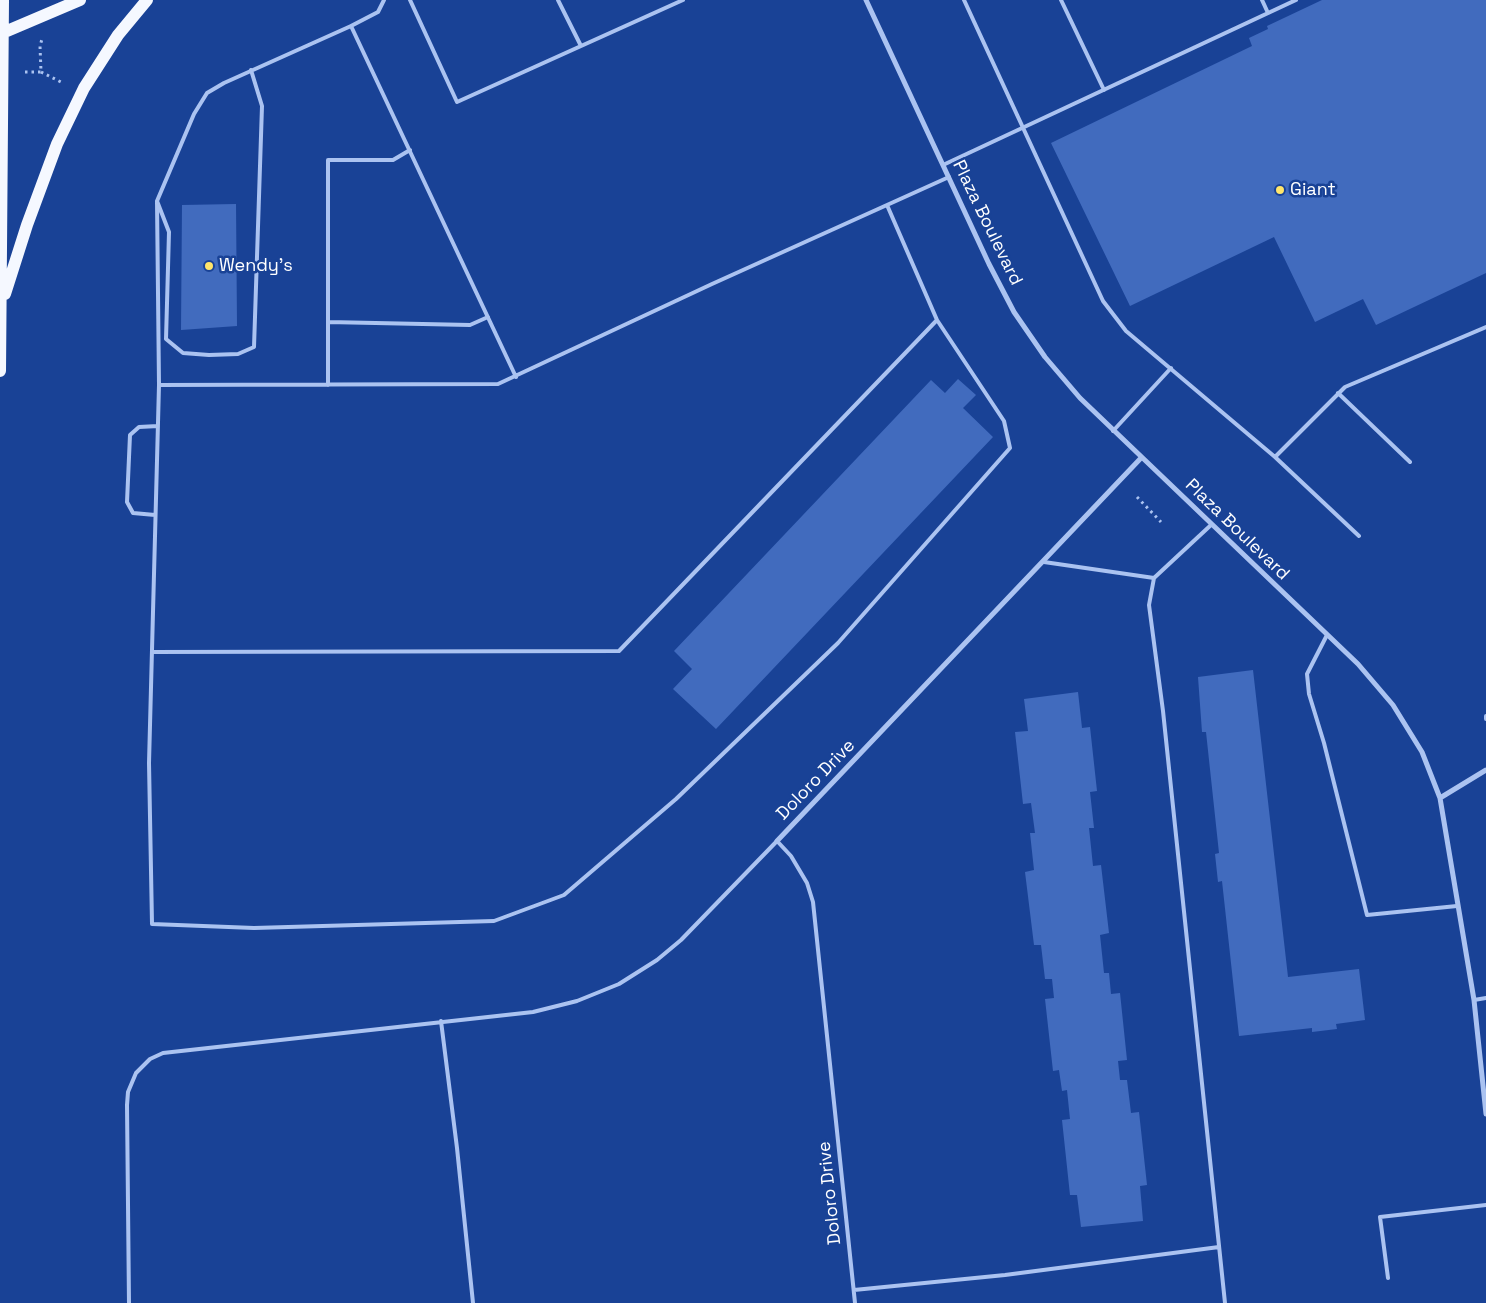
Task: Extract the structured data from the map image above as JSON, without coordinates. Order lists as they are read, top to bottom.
{
  "streets": {
    "street": ["Plaza Boulevard", "Doloro Drive"]
  },
  "crossings": [
    ["Plaza Boulevard", "Doloro Drive"]
  ],
  "places": ["Giant", "Wendy's"]
}
